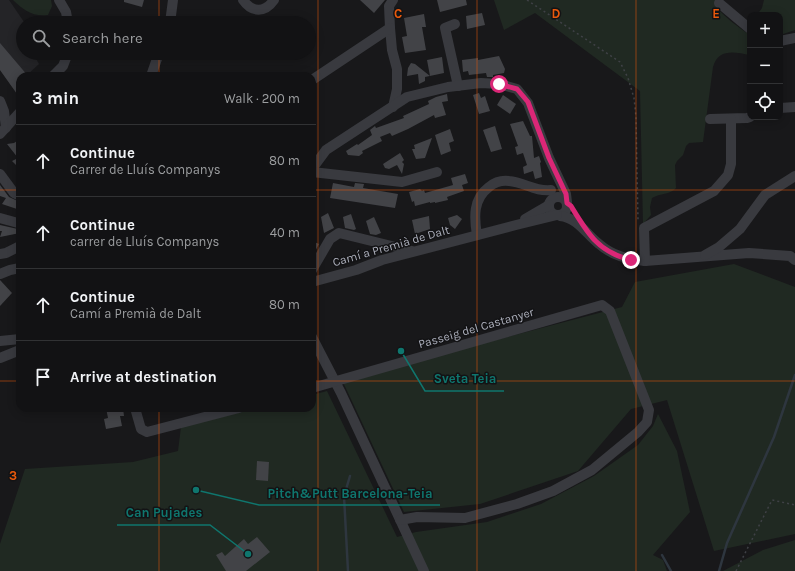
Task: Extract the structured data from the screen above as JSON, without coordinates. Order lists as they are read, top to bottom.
{
  "streets": {
    "street": ["Camí a Premià de Dalt", "Passeig del Castanyer"]
  },
  "places": ["Sveta Teia", "Pitch&Putt Barcelona-Teia", "Can Pujades"],
  "page": {
    "map_buttons": ["+", "−"],
    "search": "Search here",
    "heading": ["3 min", "Walk · 200 m"],
    "list": [
      ["Continue", "Carrer de Lluís Companys", "80 m"],
      ["Continue", "carrer de Lluís Companys", "40 m"],
      ["Continue", "Camí a Premià de Dalt", "80 m"],
      "Arrive at destination"
    ]
  },
  "grid": {
    "columns": ["C", "D", "E"],
    "rows": ["3"]
  }
}
